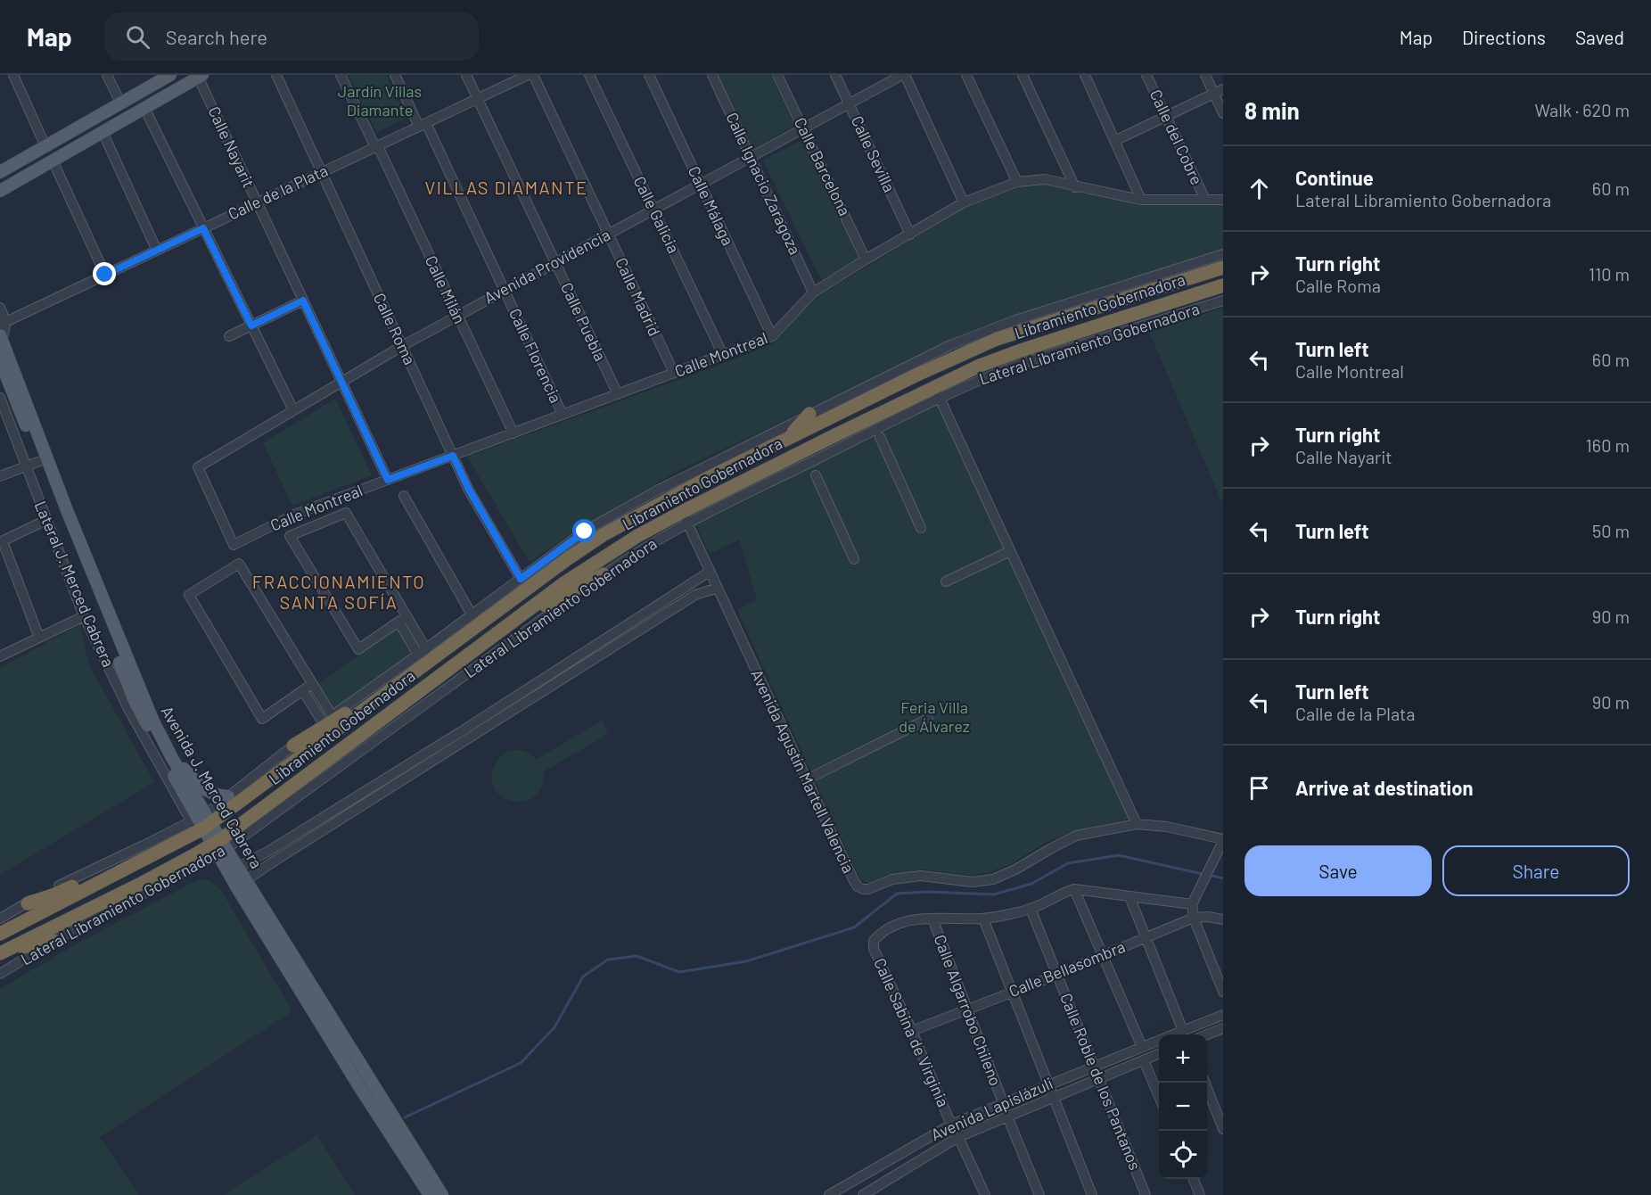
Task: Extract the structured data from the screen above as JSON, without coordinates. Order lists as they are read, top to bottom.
{
  "streets": {
    "highway": ["Libramiento Gobernadora"],
    "main road": ["Avenida J. Merced Cabrera"],
    "street": [
      "Calle del Cobre",
      "Calle Nayarit",
      "Calle Sevilla",
      "Calle Barcelona",
      "Calle Ignacio Zaragoza",
      "Calle de la Plata",
      "Calle Málaga",
      "Calle Galicia",
      "Avenida Providencia",
      "Calle Milán",
      "Calle Madrid",
      "Calle Puebla",
      "Calle Roma",
      "Lateral Libramiento Gobernadora",
      "Calle Montreal",
      "Calle Florencia",
      "Lateral J. Merced Cabrera",
      "Avenida Agustín Martell Valencia",
      "Calle Bellasombra",
      "Calle Algarrobo Chileno",
      "Calle Sabina de Virginia",
      "Calle Roble de los Pantanos",
      "Avenida Lapislázuli"
    ]
  },
  "crossings": [
    ["Calle del Cobre", "Calle Montreal"],
    ["Calle Nayarit", "Calle de la Plata"],
    ["Calle Nayarit", "Avenida Providencia"],
    ["Calle Nayarit", "Calle Montreal"],
    ["Calle Sevilla", "Avenida Providencia"],
    ["Calle Sevilla", "Calle Montreal"],
    ["Calle Barcelona", "Avenida Providencia"],
    ["Calle Barcelona", "Calle Montreal"],
    ["Calle Ignacio Zaragoza", "Avenida Providencia"],
    ["Calle Ignacio Zaragoza", "Calle Montreal"],
    ["Calle de la Plata", "Calle Milán"],
    ["Calle de la Plata", "Calle Puebla"],
    ["Calle de la Plata", "Calle Roma"],
    ["Calle de la Plata", "Calle Florencia"],
    ["Calle Málaga", "Avenida Providencia"],
    ["Calle Málaga", "Calle Montreal"],
    ["Calle Galicia", "Avenida Providencia"],
    ["Calle Galicia", "Calle Montreal"],
    ["Avenida Providencia", "Calle Milán"],
    ["Avenida Providencia", "Calle Madrid"],
    ["Avenida Providencia", "Calle Puebla"],
    ["Avenida Providencia", "Calle Roma"],
    ["Avenida Providencia", "Calle Montreal"],
    ["Avenida Providencia", "Calle Florencia"],
    ["Calle Milán", "Calle Montreal"],
    ["Calle Madrid", "Calle Montreal"],
    ["Libramiento Gobernadora", "Lateral Libramiento Gobernadora"],
    ["Libramiento Gobernadora", "Lateral J. Merced Cabrera"],
    ["Libramiento Gobernadora", "Avenida Agustín Martell Valencia"],
    ["Libramiento Gobernadora", "Avenida J. Merced Cabrera"],
    ["Calle Puebla", "Calle Montreal"],
    ["Calle Roma", "Calle Montreal"],
    ["Lateral Libramiento Gobernadora", "Avenida Agustín Martell Valencia"],
    ["Lateral Libramiento Gobernadora", "Avenida J. Merced Cabrera"],
    ["Calle Montreal", "Calle Florencia"],
    ["Lateral J. Merced Cabrera", "Avenida J. Merced Cabrera"],
    ["Calle Bellasombra", "Calle Algarrobo Chileno"],
    ["Calle Bellasombra", "Calle Sabina de Virginia"],
    ["Calle Bellasombra", "Calle Roble de los Pantanos"],
    ["Calle Algarrobo Chileno", "Calle Sabina de Virginia"],
    ["Calle Algarrobo Chileno", "Avenida Lapislázuli"],
    ["Calle Sabina de Virginia", "Avenida Lapislázuli"],
    ["Calle Roble de los Pantanos", "Avenida Lapislázuli"]
  ],
  "districts": ["VILLAS DIAMANTE", "FRACCIONAMIENTO SANTA SOFÍA"],
  "parks": ["Jardín Villas Diamante", "Feria Villa de Álvarez"],
  "page": {
    "header": "Map",
    "search": "Search here",
    "nav": ["Map", "Directions", "Saved"],
    "heading": ["8 min", "Walk · 620 m"],
    "list": [
      ["Continue", "Lateral Libramiento Gobernadora", "60 m"],
      ["Turn right", "Calle Roma", "110 m"],
      ["Turn left", "Calle Montreal", "60 m"],
      ["Turn right", "Calle Nayarit", "160 m"],
      ["Turn left", "50 m"],
      ["Turn right", "90 m"],
      ["Turn left", "Calle de la Plata", "90 m"],
      "Arrive at destination"
    ],
    "buttons": ["Save", "Share"],
    "map_buttons": ["+", "−"]
  }
}
